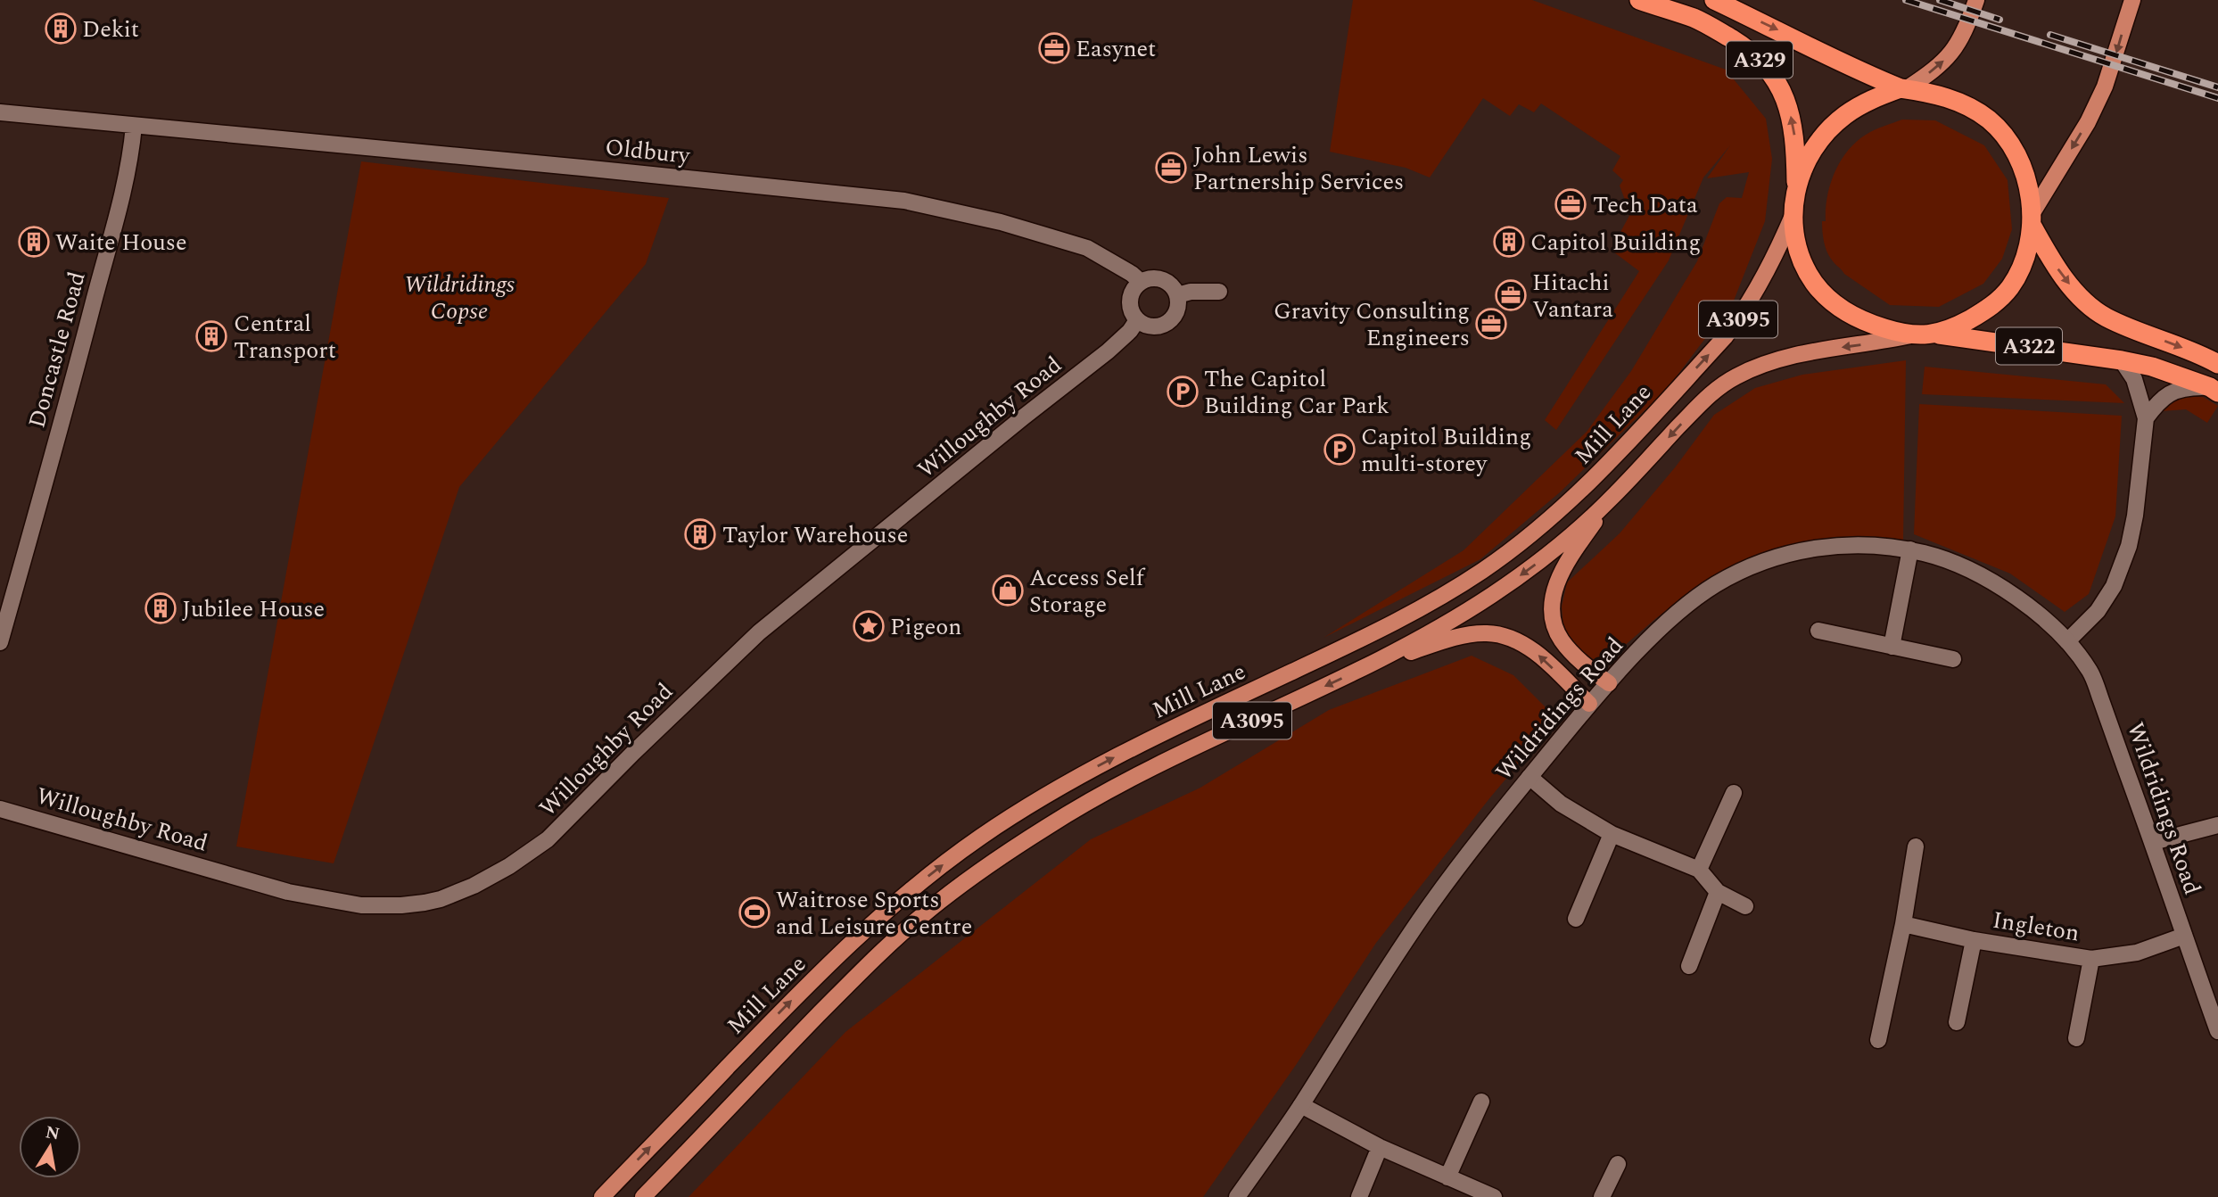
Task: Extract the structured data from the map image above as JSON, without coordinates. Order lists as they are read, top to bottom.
{
  "streets": {
    "highway": ["A329", "A322"],
    "main road": ["A3095", "Mill Lane"],
    "street": [
      "Oldbury",
      "Doncastle Road",
      "Willoughby Road",
      "Wildridings Road",
      "Ingleton"
    ]
  },
  "crossings": [
    ["Oldbury", "Doncastle Road"],
    ["Oldbury", "Willoughby Road"],
    ["Wildridings Road", "Ingleton"]
  ],
  "parks": ["Wildridings Copse"],
  "places": {
    "building": [
      "Dekit",
      "Waite House",
      "Capitol Building",
      "Central Transport",
      "Taylor Warehouse",
      "Jubilee House"
    ],
    "office": [
      "Easynet",
      "John Lewis Partnership Services",
      "Tech Data",
      "Hitachi Vantara",
      "Gravity Consulting Engineers"
    ],
    "parking": ["The Capitol Building Car Park", "Capitol Building multi-storey"],
    "shop": ["Access Self Storage"],
    "place": ["Pigeon"],
    "sports": ["Waitrose Sports and Leisure Centre"]
  },
  "north": "top"
}
